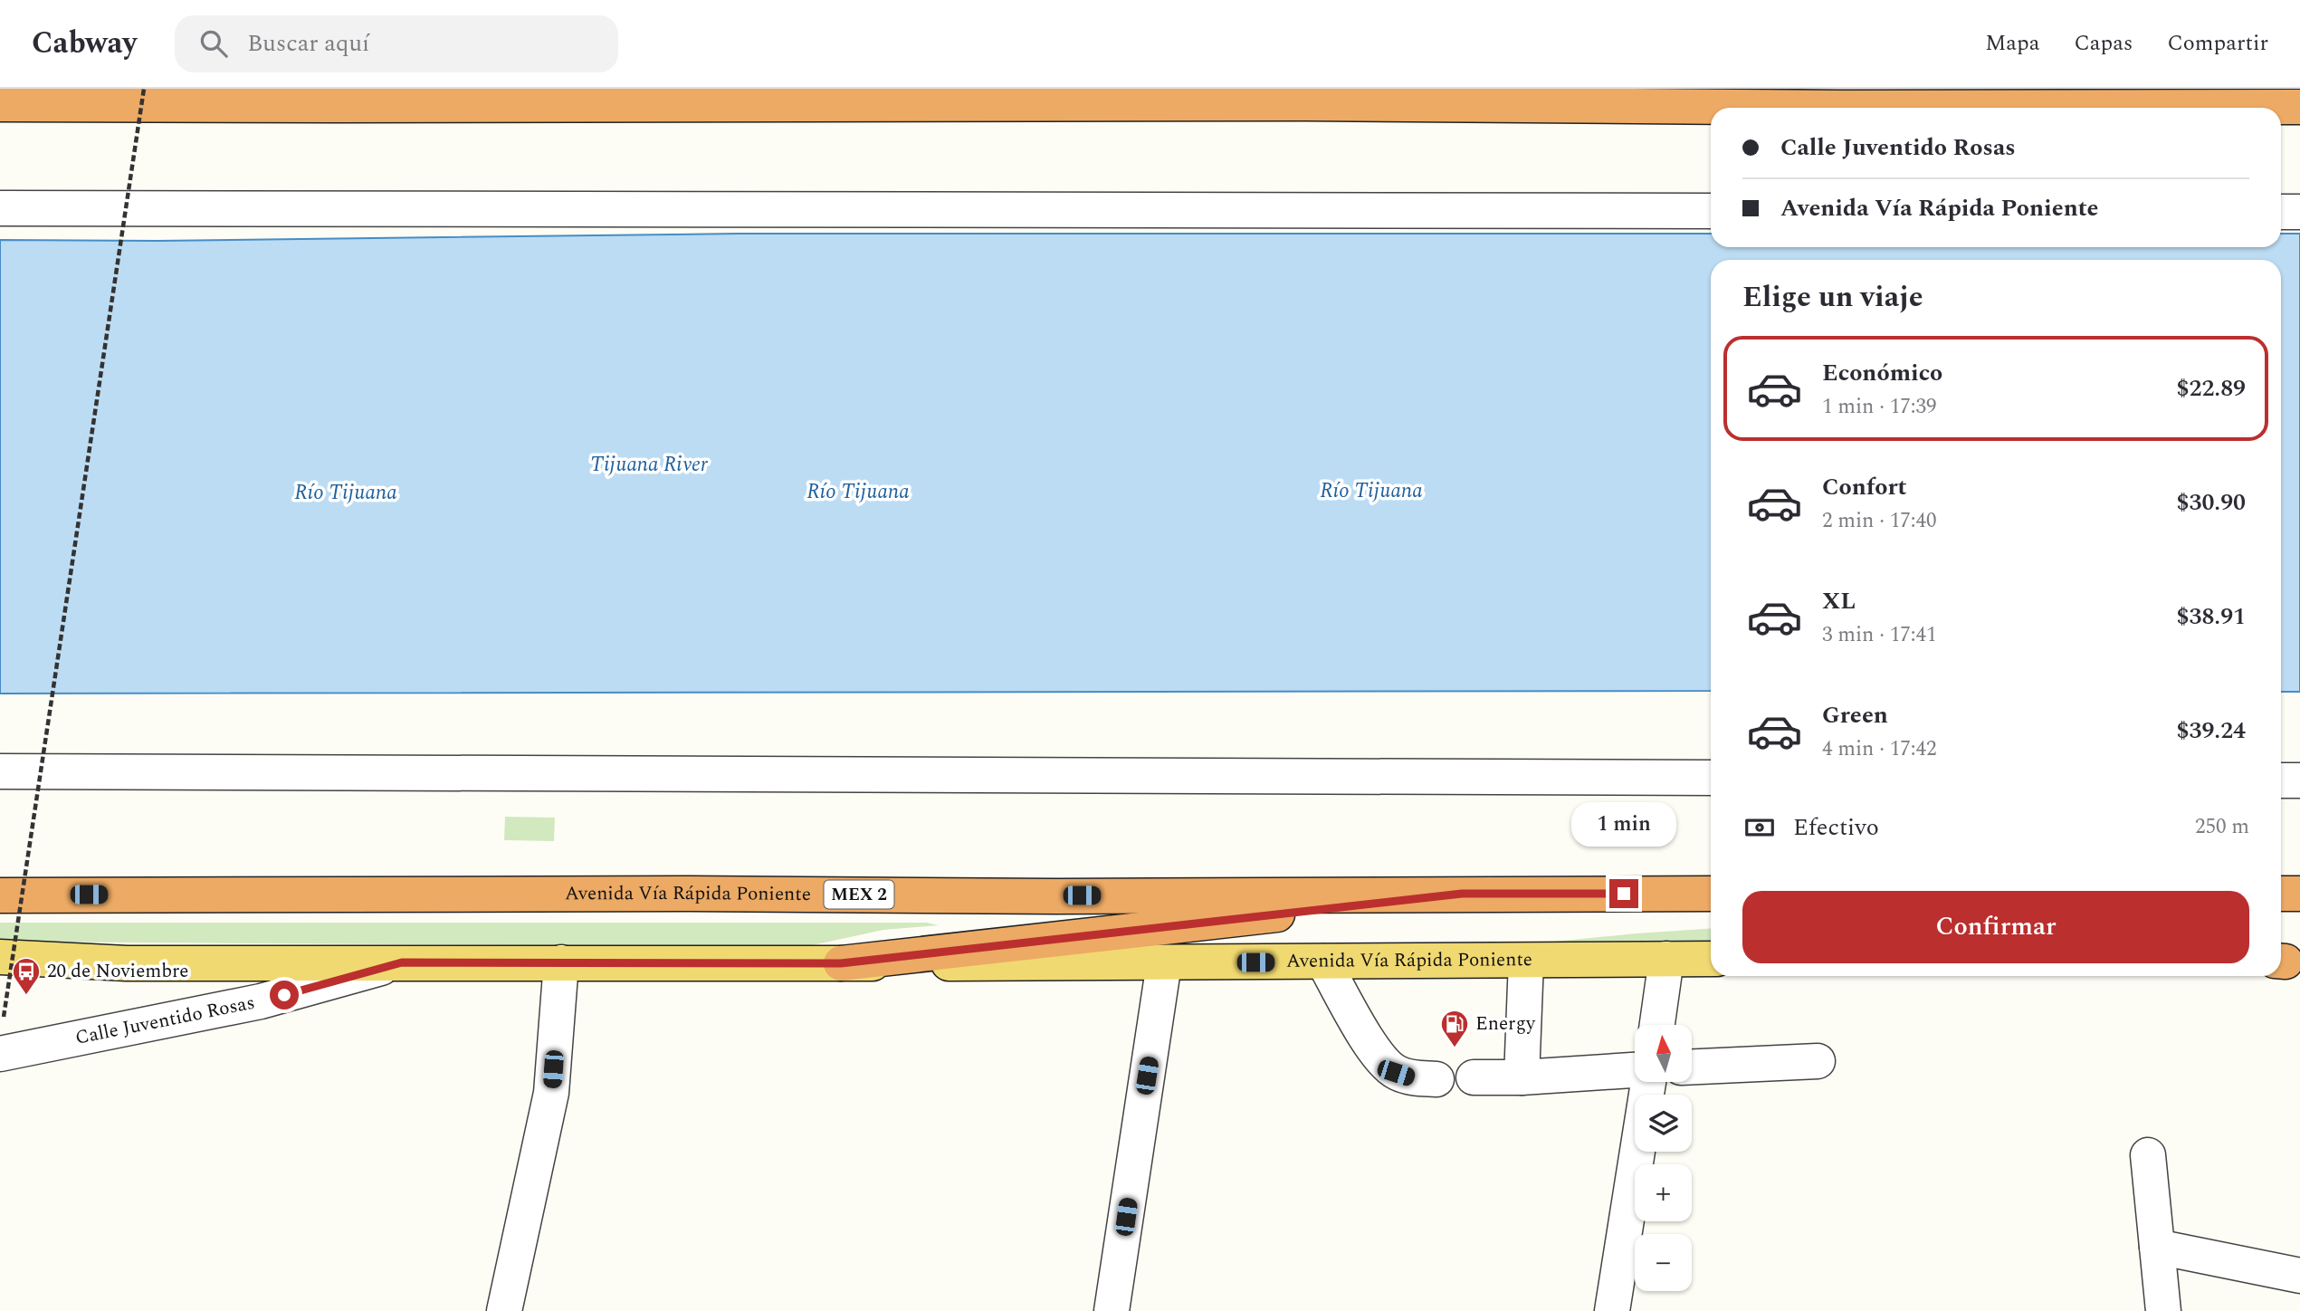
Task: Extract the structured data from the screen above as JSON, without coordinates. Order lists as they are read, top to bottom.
{
  "streets": {
    "highway": ["Avenida Vía Rápida Poniente", "MEX 2"],
    "street": ["Calle Juventido Rosas"]
  },
  "crossings": [
    ["Avenida Vía Rápida Poniente", "Calle Juventido Rosas"]
  ],
  "water": ["Tijuana River", "Río Tijuana"],
  "places": {
    "bus stop": ["20 de Noviembre"],
    "fuel station": ["Energy"]
  },
  "north": "top",
  "page": {
    "header": "Cabway",
    "search": "Buscar aquí",
    "nav": ["Mapa", "Capas", "Compartir"],
    "banner": ["Calle Juventido Rosas", "Avenida Vía Rápida Poniente"],
    "heading": "Elige un viaje",
    "list": [
      {
        "name": "Económico",
        "note": "1 min · 17:39",
        "value": "$22.89"
      },
      {
        "name": "Confort",
        "note": "2 min · 17:40",
        "value": "$30.90"
      },
      {
        "name": "XL",
        "note": "3 min · 17:41",
        "value": "$38.91"
      },
      {
        "name": "Green",
        "note": "4 min · 17:42",
        "value": "$39.24"
      }
    ],
    "pay": ["Efectivo", "250 m"],
    "bubble": "1 min",
    "buttons": "Confirmar",
    "map_buttons": ["+", "−"]
  }
}
